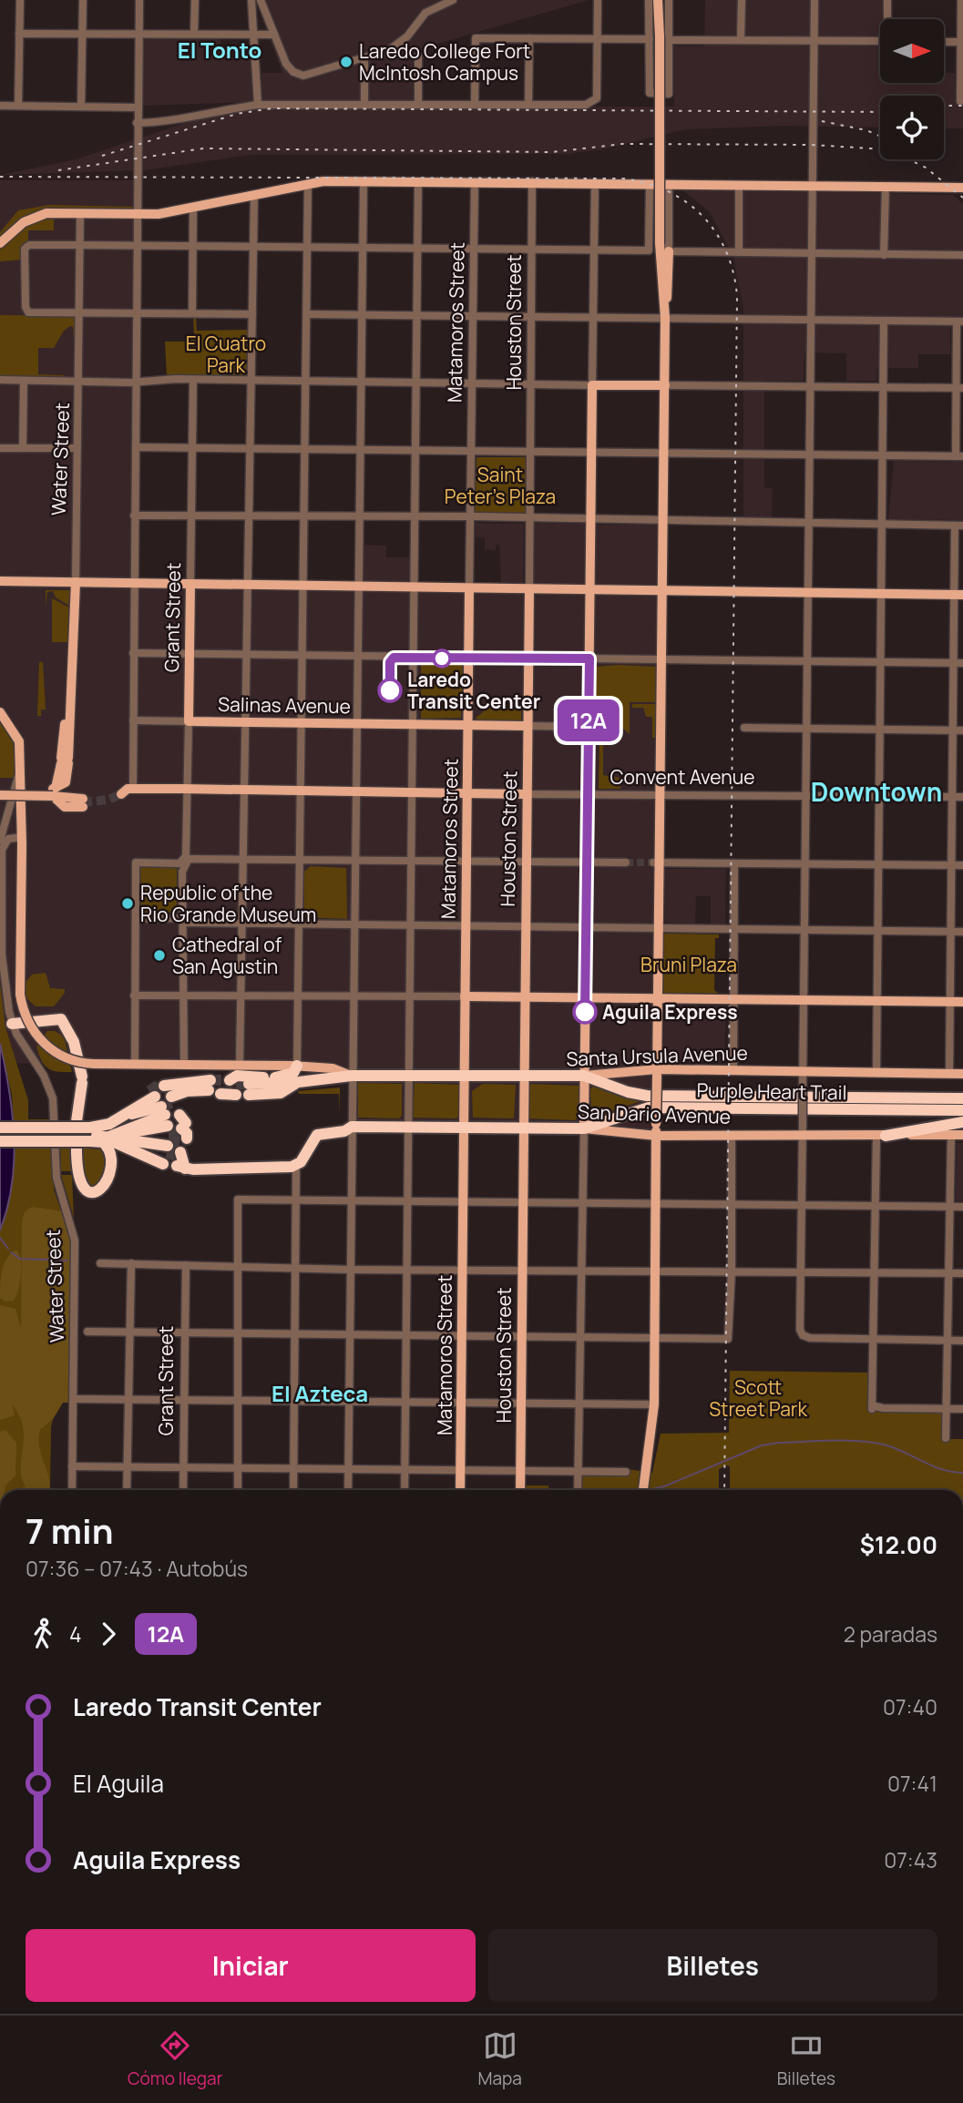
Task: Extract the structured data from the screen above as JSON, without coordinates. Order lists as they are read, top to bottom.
{
  "streets": {
    "highway": ["Santa Ursula Avenue", "Purple Heart Trail", "San Dario Avenue"],
    "main road": [
      "Matamoros Street",
      "Houston Street",
      "Water Street",
      "Grant Street",
      "Salinas Avenue",
      "Convent Avenue"
    ]
  },
  "crossings": [
    ["Matamoros Street", "Salinas Avenue"],
    ["Matamoros Street", "Convent Avenue"],
    ["Matamoros Street", "Santa Ursula Avenue"],
    ["Matamoros Street", "San Dario Avenue"],
    ["Houston Street", "Salinas Avenue"],
    ["Houston Street", "Convent Avenue"],
    ["Houston Street", "Santa Ursula Avenue"],
    ["Houston Street", "San Dario Avenue"],
    ["Water Street", "Santa Ursula Avenue"],
    ["Grant Street", "Salinas Avenue"],
    ["Grant Street", "Convent Avenue"],
    ["Grant Street", "Santa Ursula Avenue"],
    ["Santa Ursula Avenue", "Purple Heart Trail"],
    ["Purple Heart Trail", "San Dario Avenue"]
  ],
  "districts": ["El Tonto", "Downtown", "El Azteca"],
  "parks": [
    "El Cuatro Park",
    "Saint Peter's Plaza",
    "Bruni Plaza",
    "Scott Street Park"
  ],
  "places": [
    "Laredo College Fort McIntosh Campus",
    "Laredo Transit Center",
    "Republic of the Rio Grande Museum",
    "Cathedral of San Agustin",
    "Aguila Express"
  ],
  "lines": ["bus line 12A"],
  "north": "right",
  "page": {
    "on_map": "12A",
    "heading": ["7 min", "07:36 – 07:43 · Autobús", "$12.00"],
    "legs": ["4", "12A", "2 paradas"],
    "list": [
      {
        "name": "Laredo Transit Center",
        "value": "07:40"
      },
      {
        "name": "El Aguila",
        "value": "07:41"
      },
      {
        "name": "Aguila Express",
        "value": "07:43"
      }
    ],
    "buttons": ["Iniciar", "Billetes"],
    "tabs": ["Cómo llegar", "Mapa", "Billetes"]
  }
}
